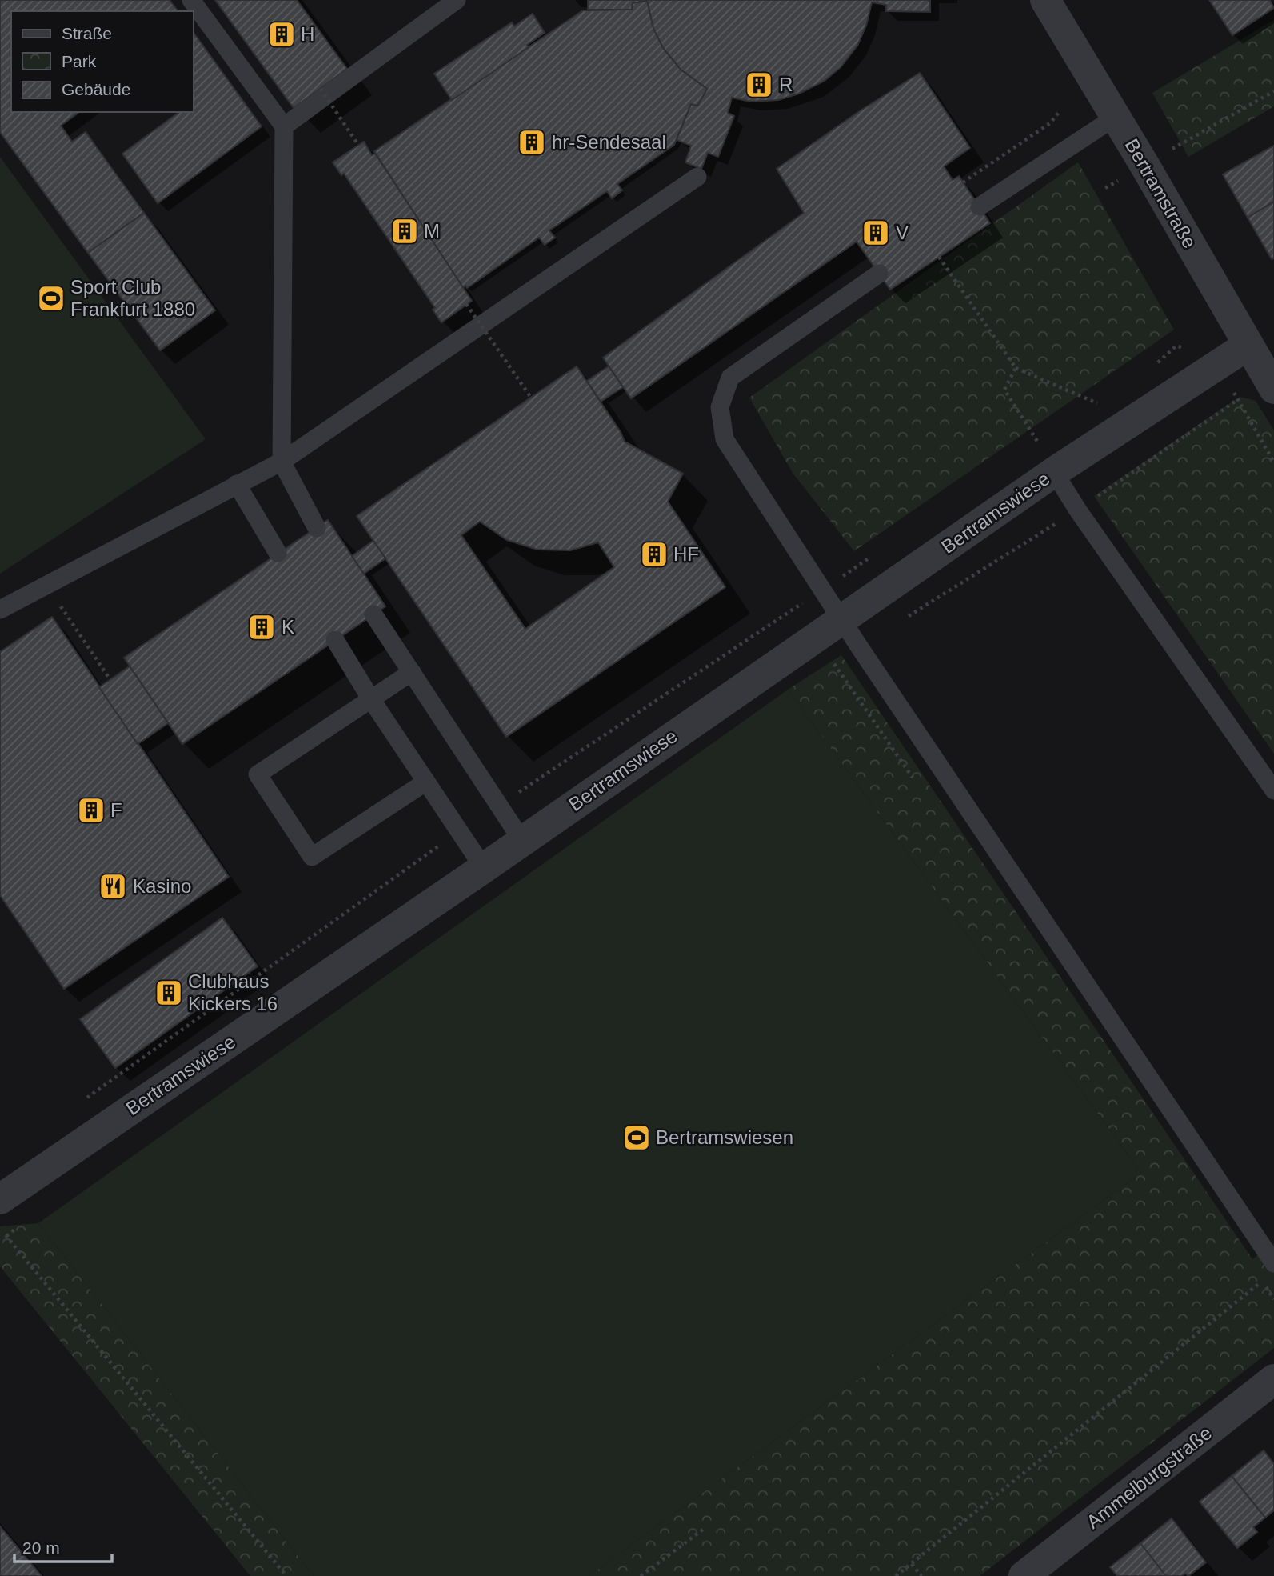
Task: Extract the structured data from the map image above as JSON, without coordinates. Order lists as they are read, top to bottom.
{
  "streets": {
    "street": ["Bertramstraße", "Bertramswiese", "Ammelburgstraße"]
  },
  "crossings": [
    ["Bertramstraße", "Bertramswiese"]
  ],
  "places": {
    "building": [
      "H",
      "R",
      "hr-Sendesaal",
      "M",
      "V",
      "HF",
      "K",
      "F",
      "Clubhaus Kickers 16"
    ],
    "sports": ["Sport Club Frankfurt 1880", "Bertramswiesen"],
    "restaurant": ["Kasino"]
  },
  "legend": ["Straße", "Park", "Gebäude"],
  "scale_bar": "20 m"
}
